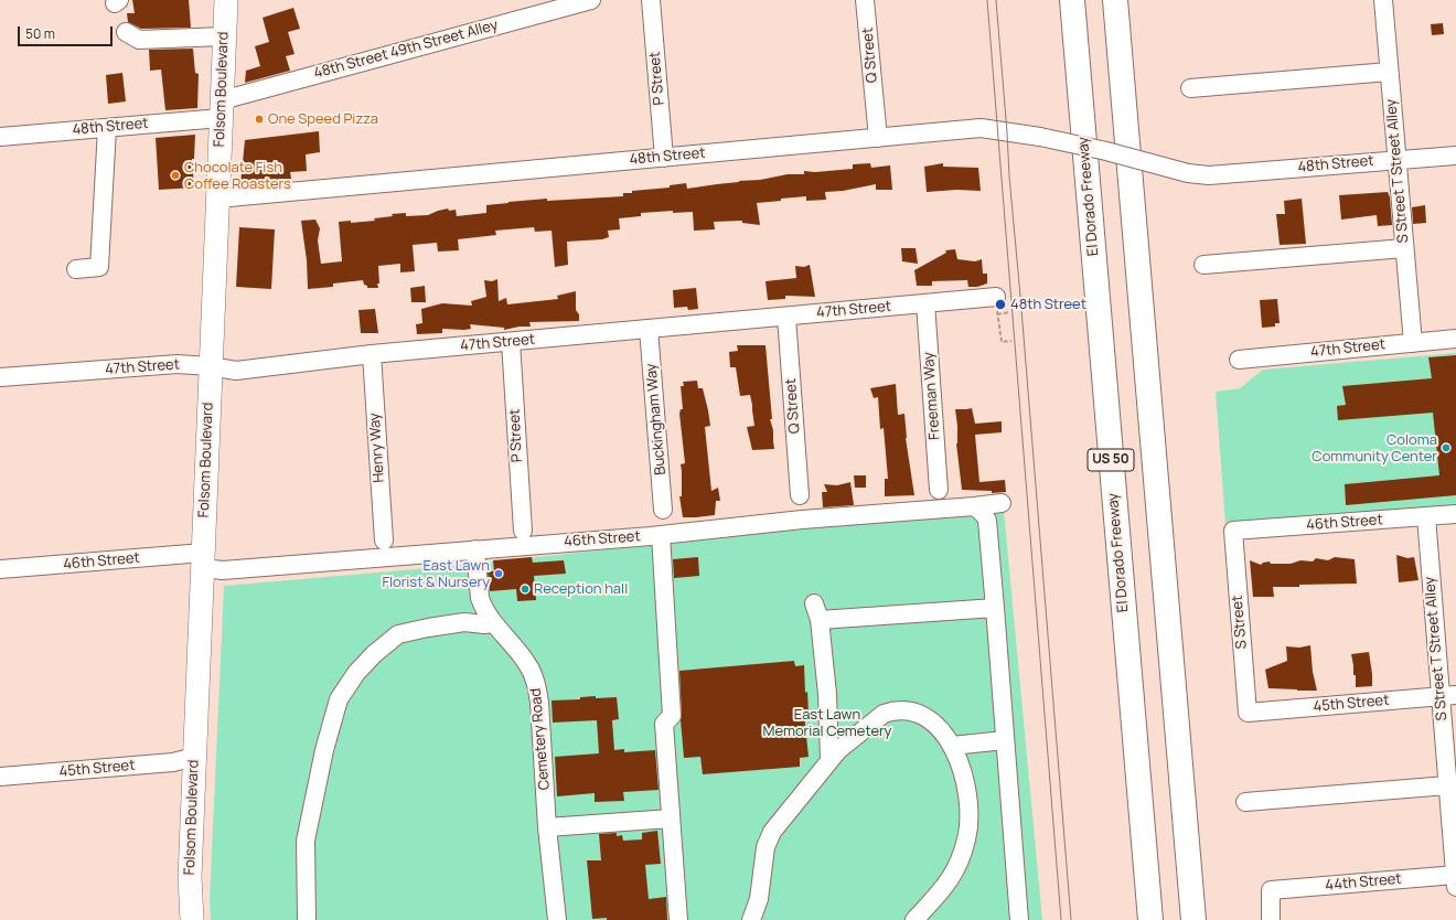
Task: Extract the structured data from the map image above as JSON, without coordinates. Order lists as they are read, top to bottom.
{
  "streets": {
    "highway": ["El Dorado Freeway", "US 50"],
    "main road": ["Folsom Boulevard"],
    "street": [
      "48th Street 49th Street Alley",
      "Q Street",
      "P Street",
      "48th Street",
      "S Street T Street Alley",
      "47th Street",
      "Freeman Way",
      "Buckingham Way",
      "Henry Way",
      "46th Street",
      "S Street",
      "45th Street",
      "Cemetery Road",
      "44th Street"
    ]
  },
  "crossings": [
    ["48th Street 49th Street Alley", "Folsom Boulevard"],
    ["48th Street 49th Street Alley", "48th Street"],
    ["Q Street", "48th Street"],
    ["Q Street", "47th Street"],
    ["P Street", "48th Street"],
    ["P Street", "47th Street"],
    ["Folsom Boulevard", "48th Street"],
    ["Folsom Boulevard", "47th Street"],
    ["Folsom Boulevard", "46th Street"],
    ["Folsom Boulevard", "45th Street"],
    ["48th Street", "S Street T Street Alley"],
    ["S Street T Street Alley", "47th Street"],
    ["S Street T Street Alley", "46th Street"],
    ["S Street T Street Alley", "45th Street"],
    ["S Street T Street Alley", "44th Street"],
    ["47th Street", "Freeman Way"],
    ["47th Street", "Buckingham Way"],
    ["47th Street", "Henry Way"],
    ["46th Street", "S Street"],
    ["46th Street", "Cemetery Road"],
    ["S Street", "45th Street"]
  ],
  "parks": ["East Lawn Memorial Cemetery"],
  "places": [
    "One Speed Pizza",
    "Chocolate Fish Coffee Roasters",
    "48th Street",
    "Coloma Community Center",
    "East Lawn Florist & Nursery",
    "Reception hall"
  ],
  "scale_bar": "50 m"
}
